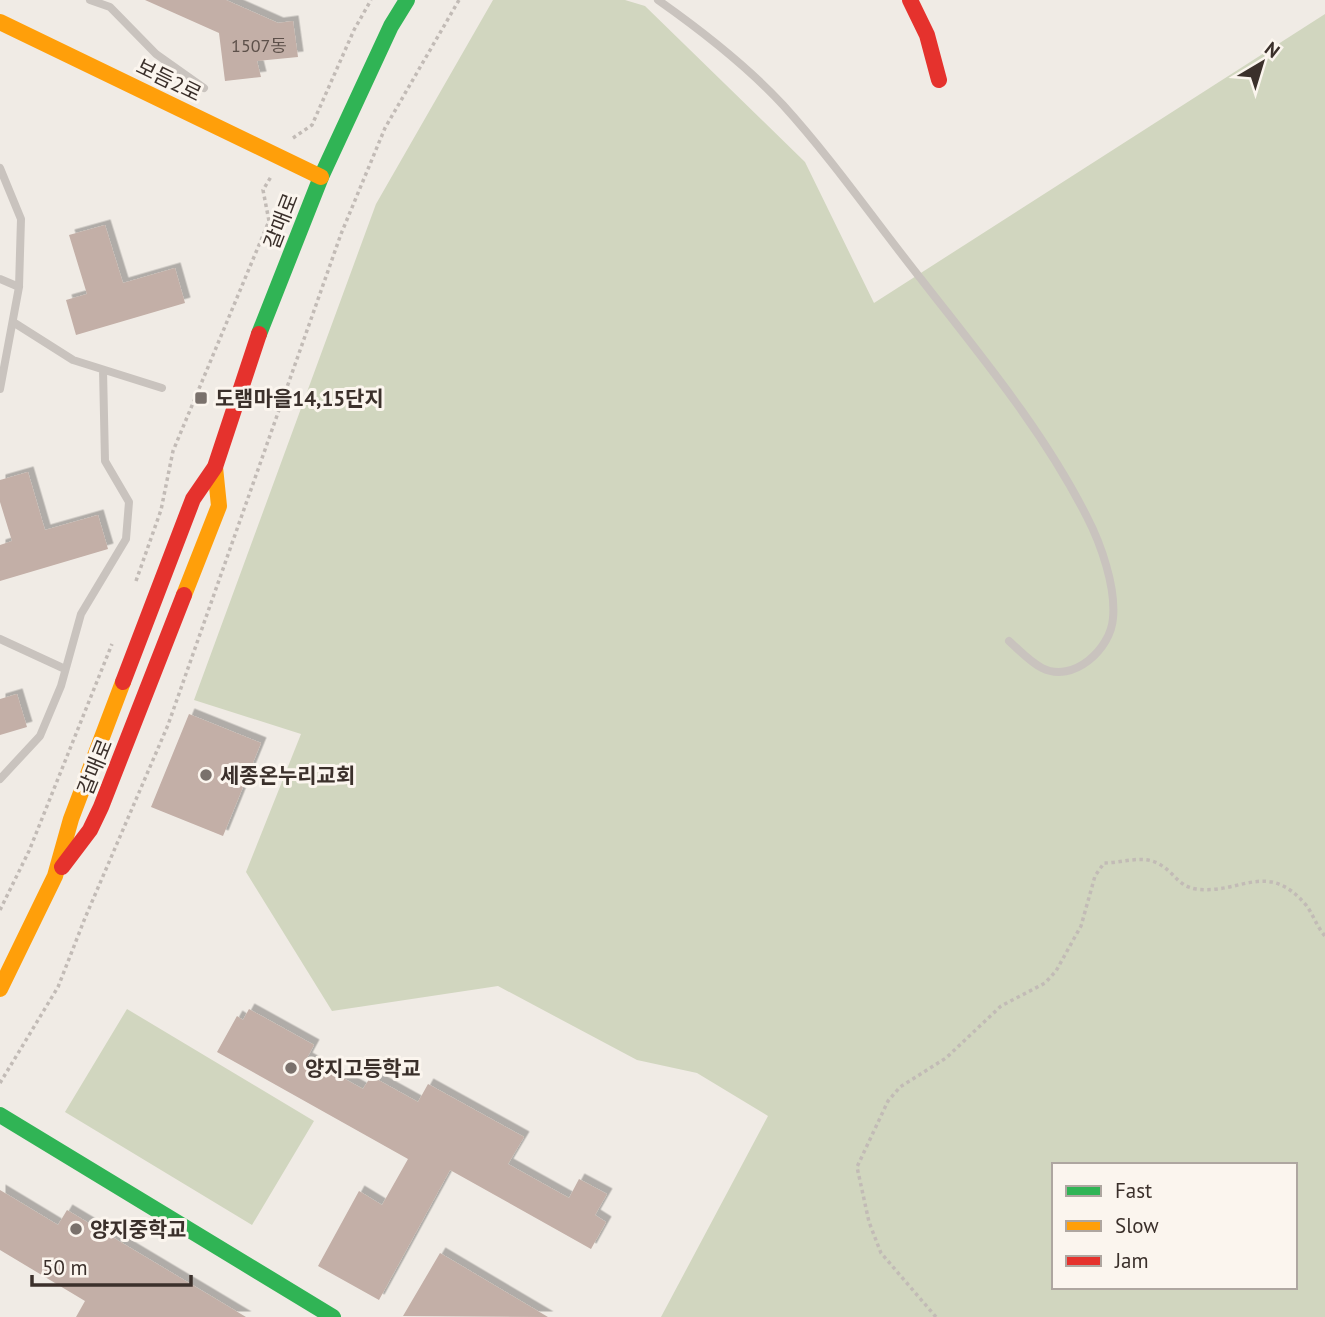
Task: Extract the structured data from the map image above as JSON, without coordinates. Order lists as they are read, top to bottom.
{
  "streets": {
    "street": ["보듬2로", "갈매로"]
  },
  "crossings": [
    ["보듬2로", "갈매로"]
  ],
  "places": {
    "transit": ["도램마을14,15단지"],
    "other": ["세종온누리교회", "양지고등학교", "양지중학교"]
  },
  "house_numbers": ["1507동"],
  "legend": ["Fast", "Slow", "Jam"],
  "scale_bar": "50 m",
  "north": "top right"
}
